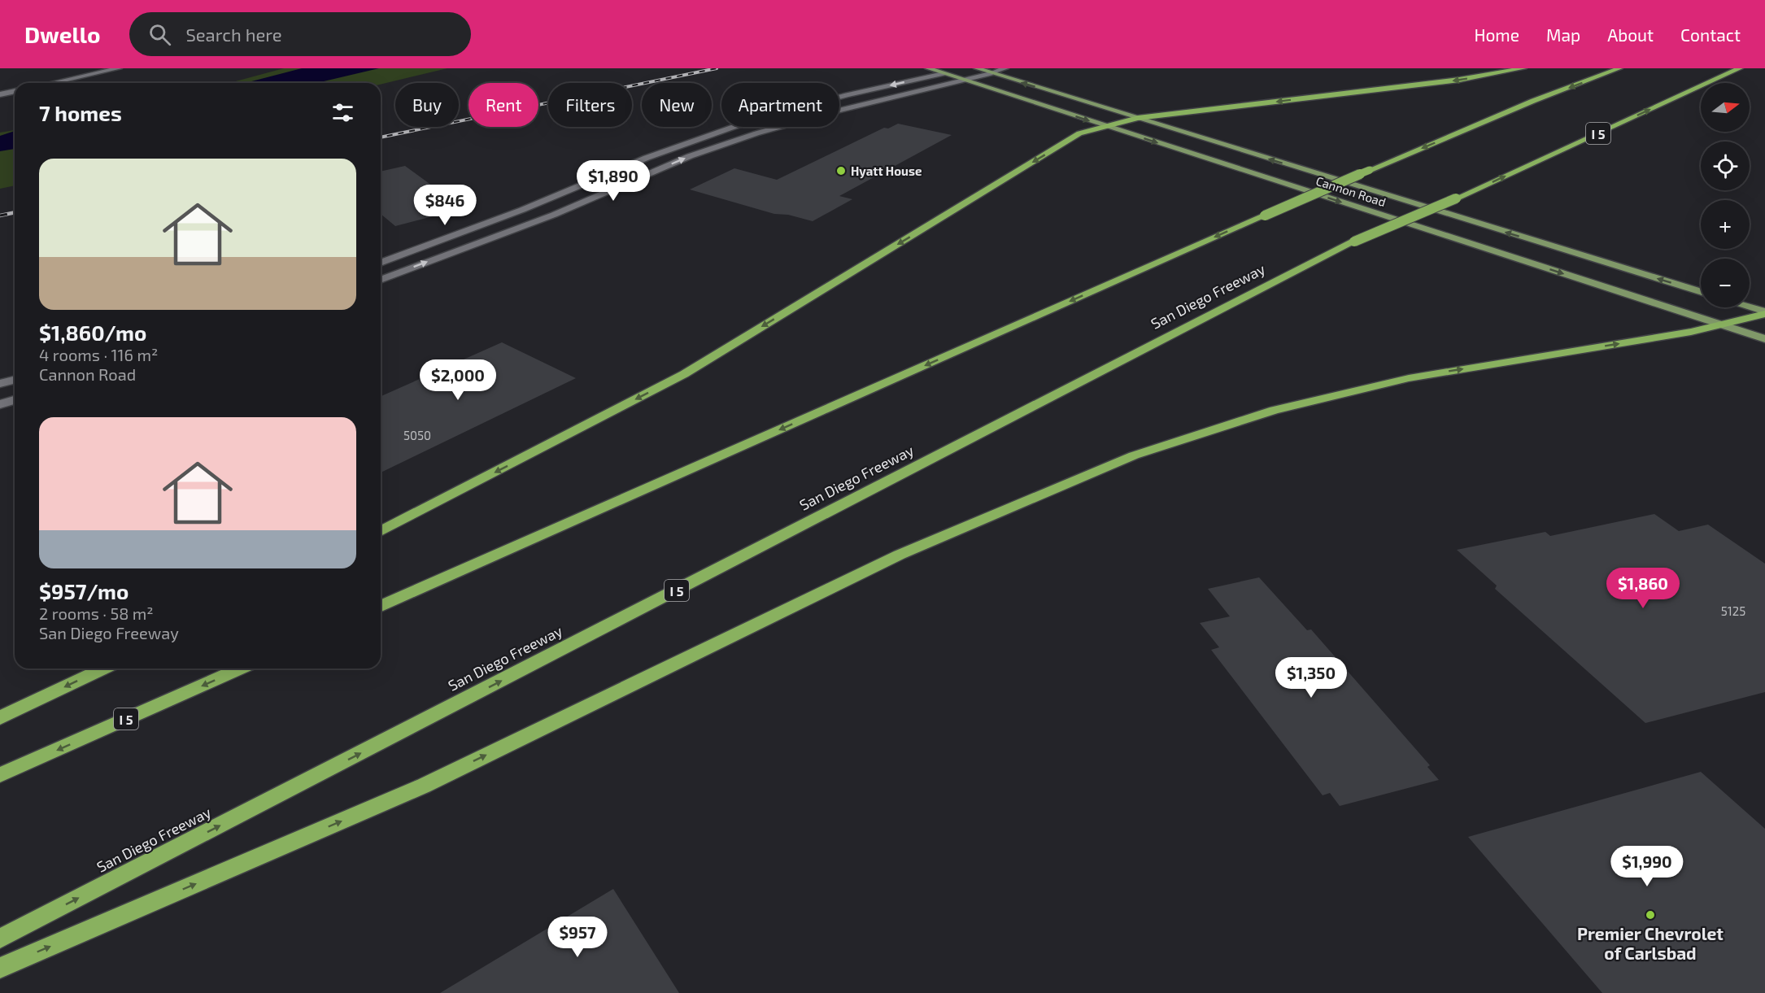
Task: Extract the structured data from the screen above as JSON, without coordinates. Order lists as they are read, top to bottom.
{
  "streets": {
    "highway": ["I 5", "San Diego Freeway"],
    "main road": ["Cannon Road"]
  },
  "places": ["Hyatt House", "Premier Chevrolet of Carlsbad"],
  "house_numbers": ["5050", "5125"],
  "north": "right",
  "page": {
    "header": "Dwello",
    "search": "Search here",
    "nav": [
      "Home",
      "Map",
      "About",
      "Contact"
    ],
    "map_buttons": ["+", "−"],
    "chip": [
      "Buy",
      "Rent",
      "Filters",
      "New",
      "Apartment"
    ],
    "heading": "7 homes",
    "list": [
      {
        "name": "$1,860/mo",
        "note": "4 rooms · 116 m² · Cannon Road"
      },
      {
        "name": "$957/mo",
        "note": "2 rooms · 58 m² · San Diego Freeway"
      }
    ],
    "price": [
      "$1,890",
      "$846",
      "$2,000",
      "$1,860",
      "$1,350",
      "$1,990",
      "$957"
    ]
  }
}
